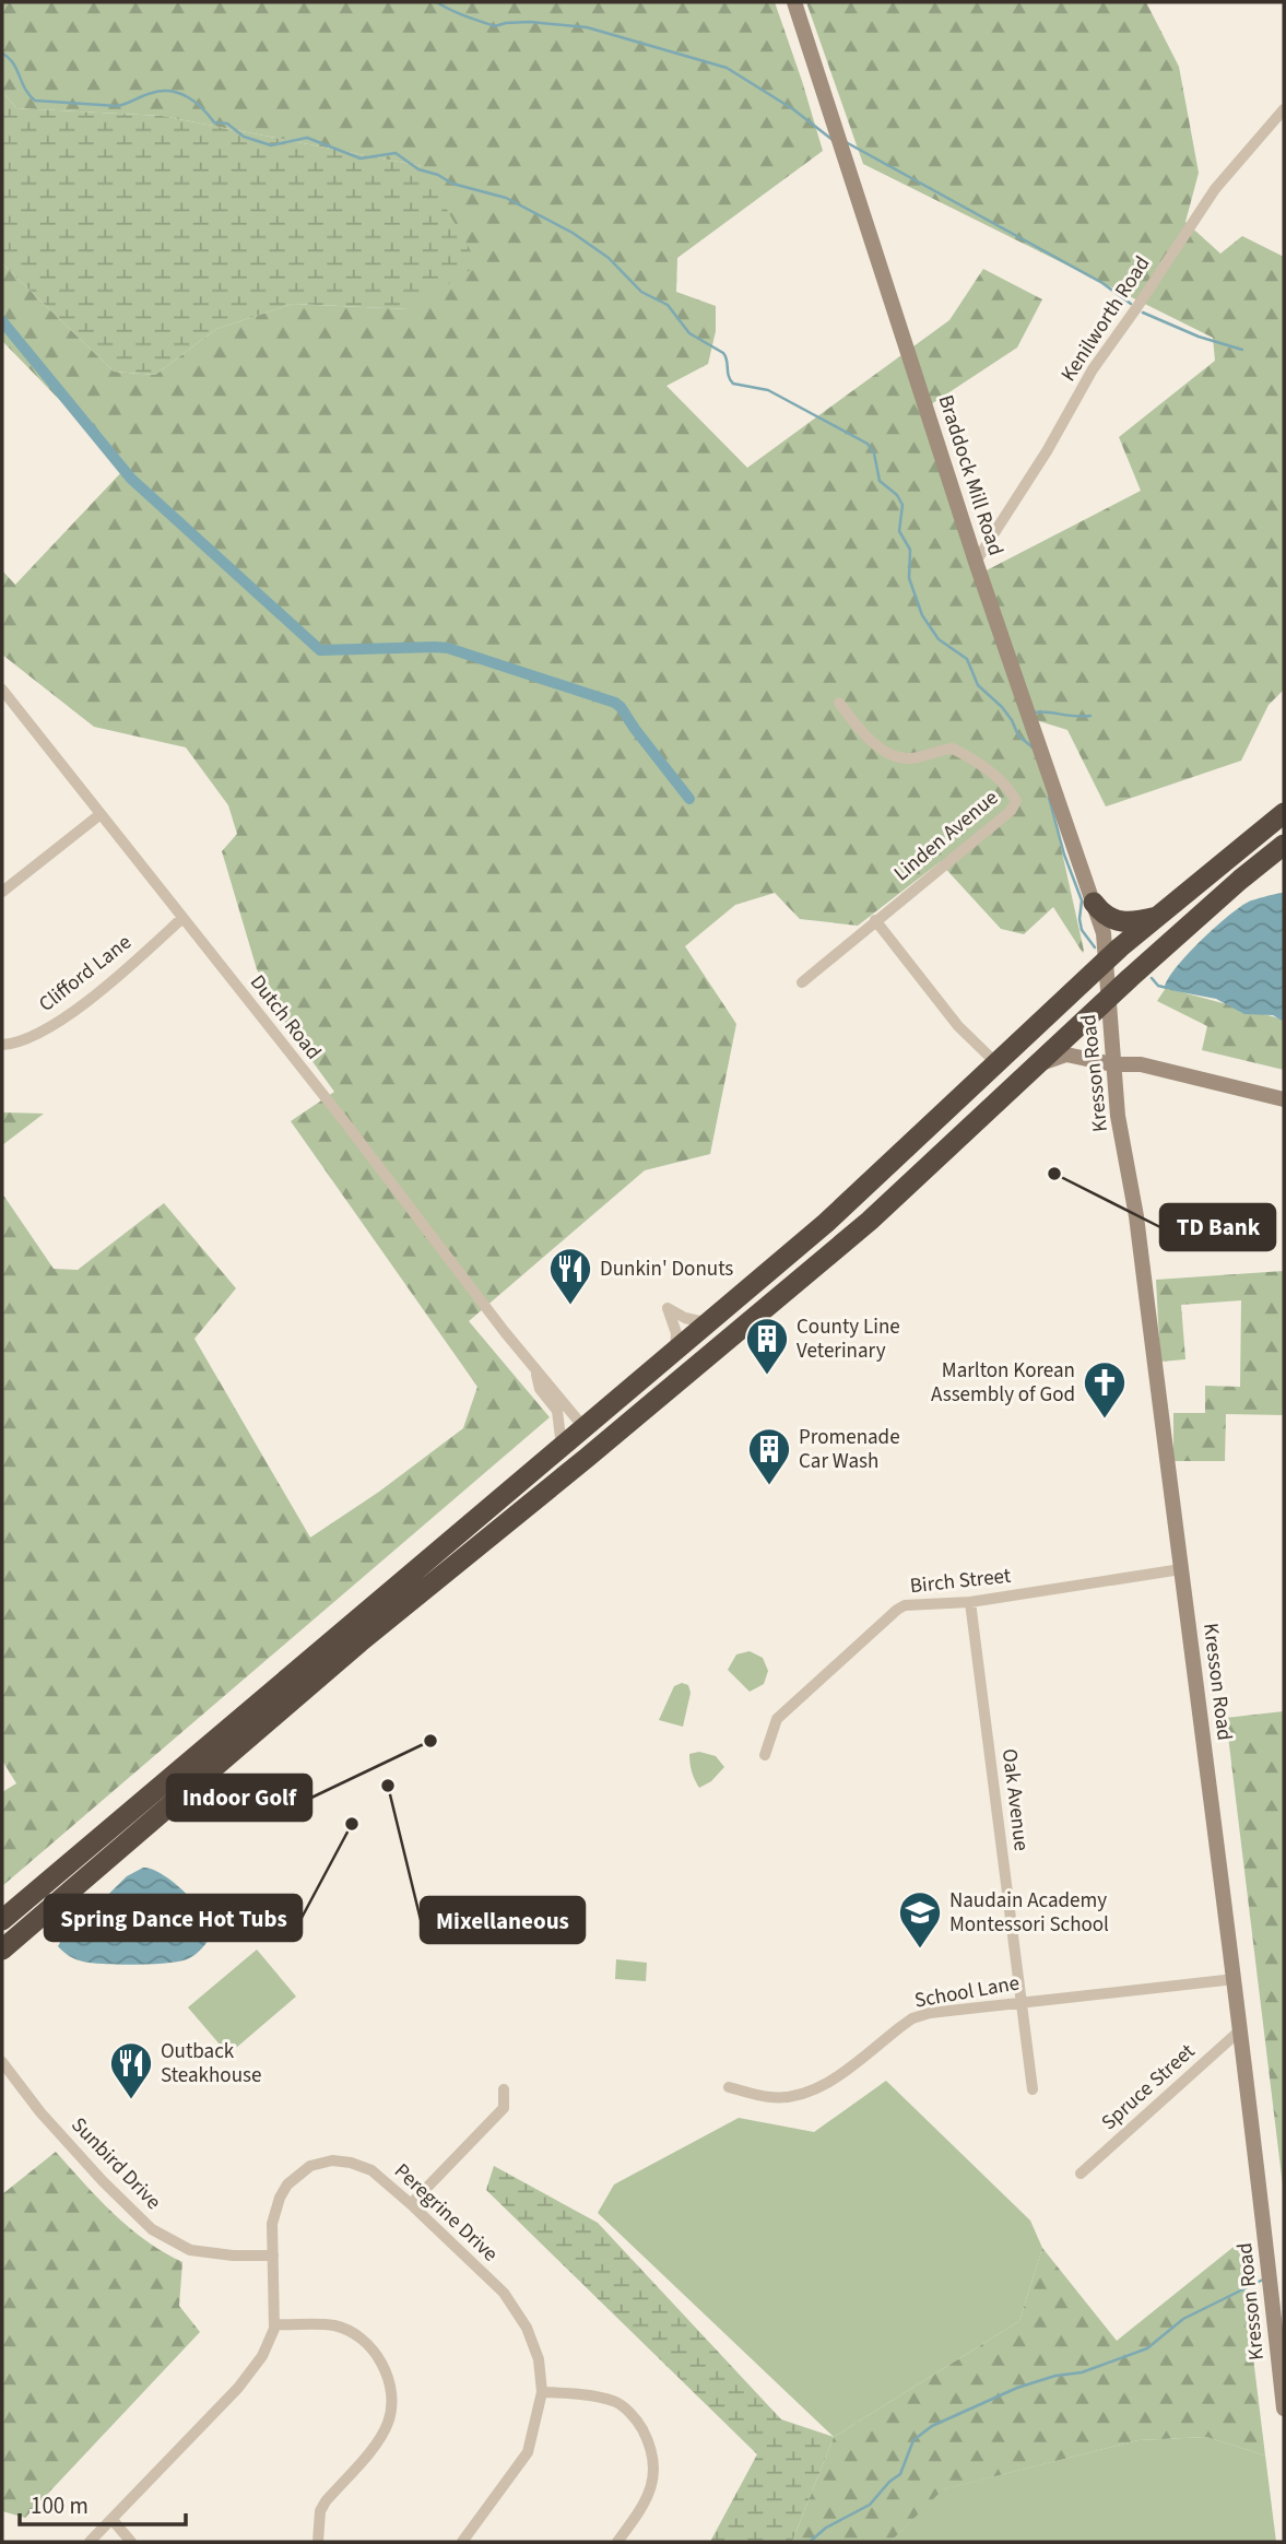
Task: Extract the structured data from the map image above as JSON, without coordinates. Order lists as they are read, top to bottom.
{
  "streets": {
    "main road": ["Braddock Mill Road", "Kresson Road"],
    "street": [
      "Kenilworth Road",
      "Linden Avenue",
      "Clifford Lane",
      "Dutch Road",
      "Birch Street",
      "Oak Avenue",
      "School Lane",
      "Spruce Street",
      "Sunbird Drive",
      "Peregrine Drive"
    ]
  },
  "crossings": [
    ["Kenilworth Road", "Braddock Mill Road"],
    ["Braddock Mill Road", "Kresson Road"],
    ["Clifford Lane", "Dutch Road"],
    ["Kresson Road", "Birch Street"],
    ["Kresson Road", "School Lane"],
    ["Kresson Road", "Spruce Street"],
    ["Birch Street", "Oak Avenue"],
    ["Oak Avenue", "School Lane"],
    ["Sunbird Drive", "Peregrine Drive"]
  ],
  "places": {
    "other": [
      "TD Bank",
      "Indoor Golf",
      "Mixellaneous",
      "Spring Dance Hot Tubs"
    ],
    "restaurant": ["Dunkin' Donuts", "Outback Steakhouse"],
    "building": ["County Line Veterinary", "Promenade Car Wash"],
    "church": ["Marlton Korean Assembly of God"],
    "school or university": ["Naudain Academy Montessori School"]
  },
  "scale_bar": "100 m"
}
